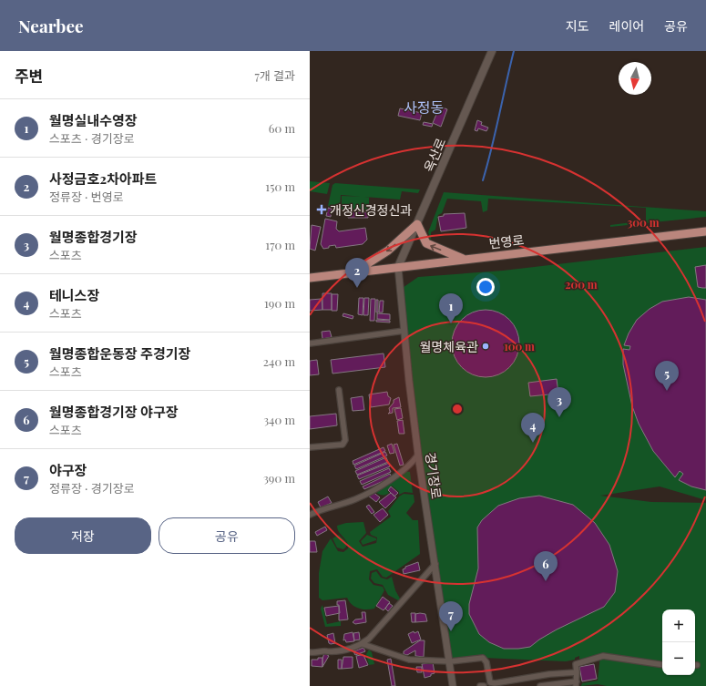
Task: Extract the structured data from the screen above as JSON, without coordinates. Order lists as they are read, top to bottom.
{
  "streets": {
    "main road": ["옥산로", "번영로"],
    "street": ["경기장로"]
  },
  "crossings": [
    ["옥산로", "번영로"],
    ["옥산로", "경기장로"],
    ["번영로", "경기장로"]
  ],
  "districts": ["사정동"],
  "places": {
    "health": ["개정신경정신과"],
    "other": ["월명체육관"]
  },
  "north": "bottom",
  "page": {
    "header": "Nearbee",
    "nav": ["지도", "레이어", "공유"],
    "heading": ["주변", "7개 결과"],
    "list": [
      {
        "mark": "1",
        "name": "월명실내수영장",
        "note": "스포츠 · 경기장로",
        "value": "60 m"
      },
      {
        "mark": "2",
        "name": "사정금호2차아파트",
        "note": "정류장 · 번영로",
        "value": "150 m"
      },
      {
        "mark": "3",
        "name": "월명종합경기장",
        "note": "스포츠",
        "value": "170 m"
      },
      {
        "mark": "4",
        "name": "테니스장",
        "note": "스포츠",
        "value": "190 m"
      },
      {
        "mark": "5",
        "name": "월명종합운동장 주경기장",
        "note": "스포츠",
        "value": "240 m"
      },
      {
        "mark": "6",
        "name": "월명종합경기장 야구장",
        "note": "스포츠",
        "value": "340 m"
      },
      {
        "mark": "7",
        "name": "야구장",
        "note": "정류장 · 경기장로",
        "value": "390 m"
      }
    ],
    "pins": [
      "2",
      "1",
      "5",
      "3",
      "4",
      "6",
      "7"
    ],
    "buttons": ["저장", "공유"],
    "map_buttons": ["+", "−"]
  },
  "rings": ["300 m", "200 m", "100 m"]
}
